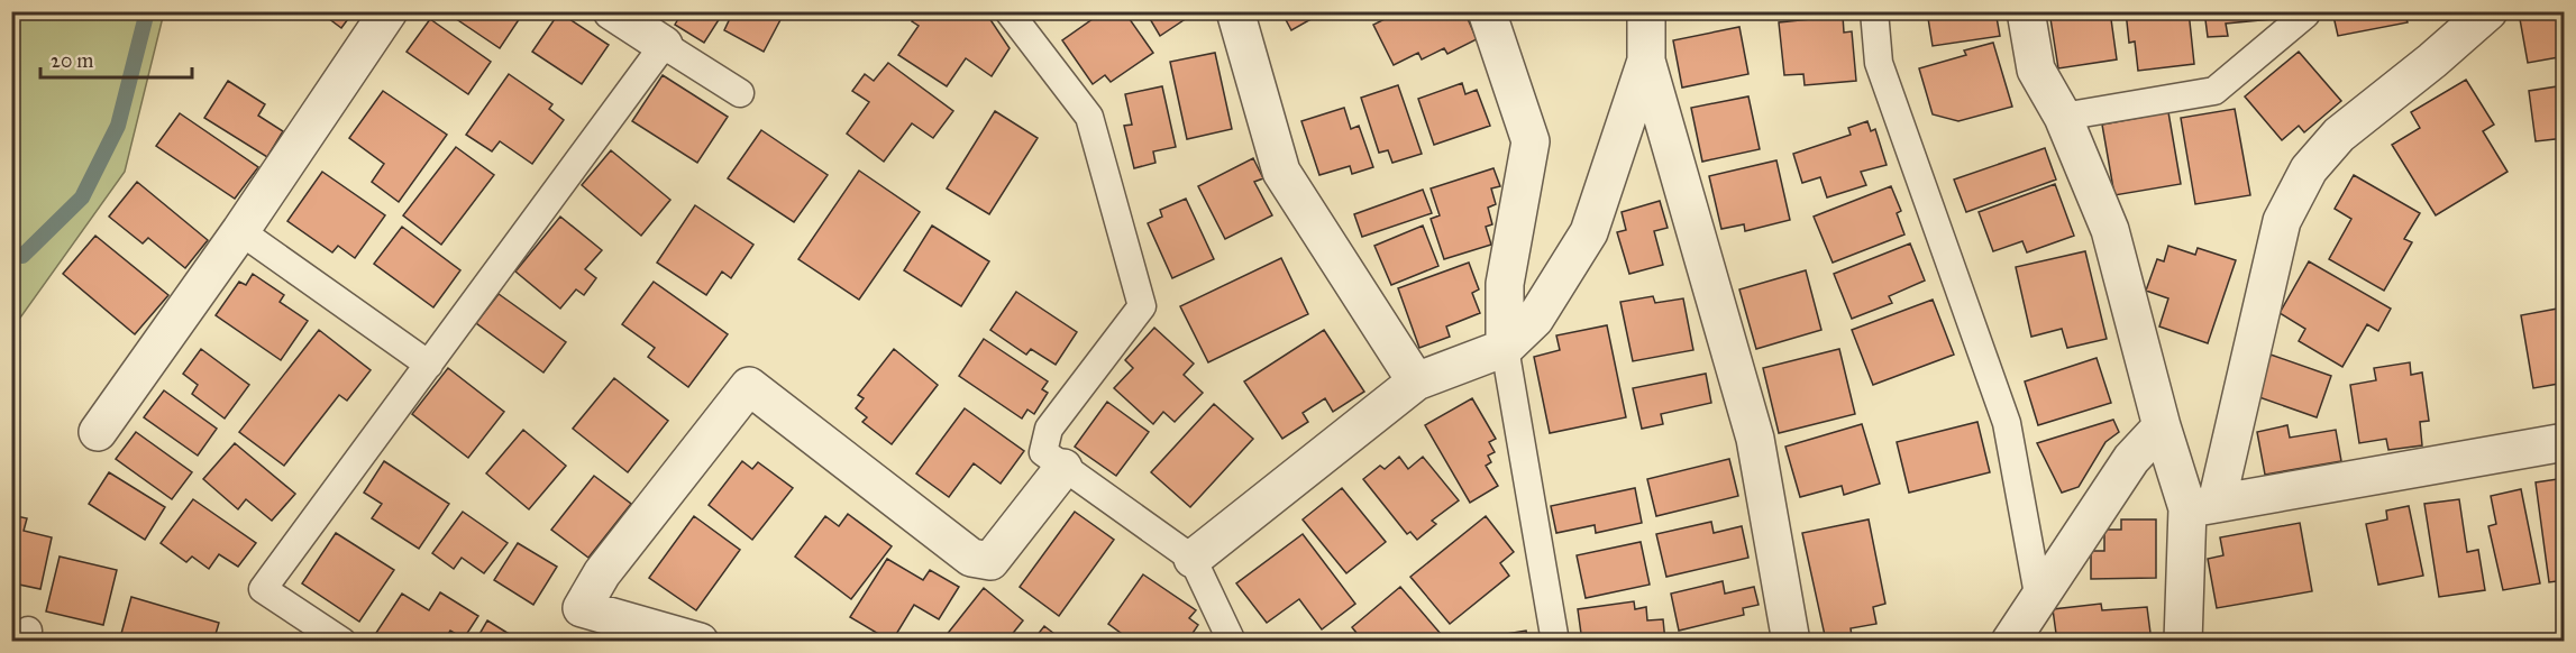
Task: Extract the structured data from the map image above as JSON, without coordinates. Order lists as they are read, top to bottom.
{
  "scale_bar": "20 m"
}
